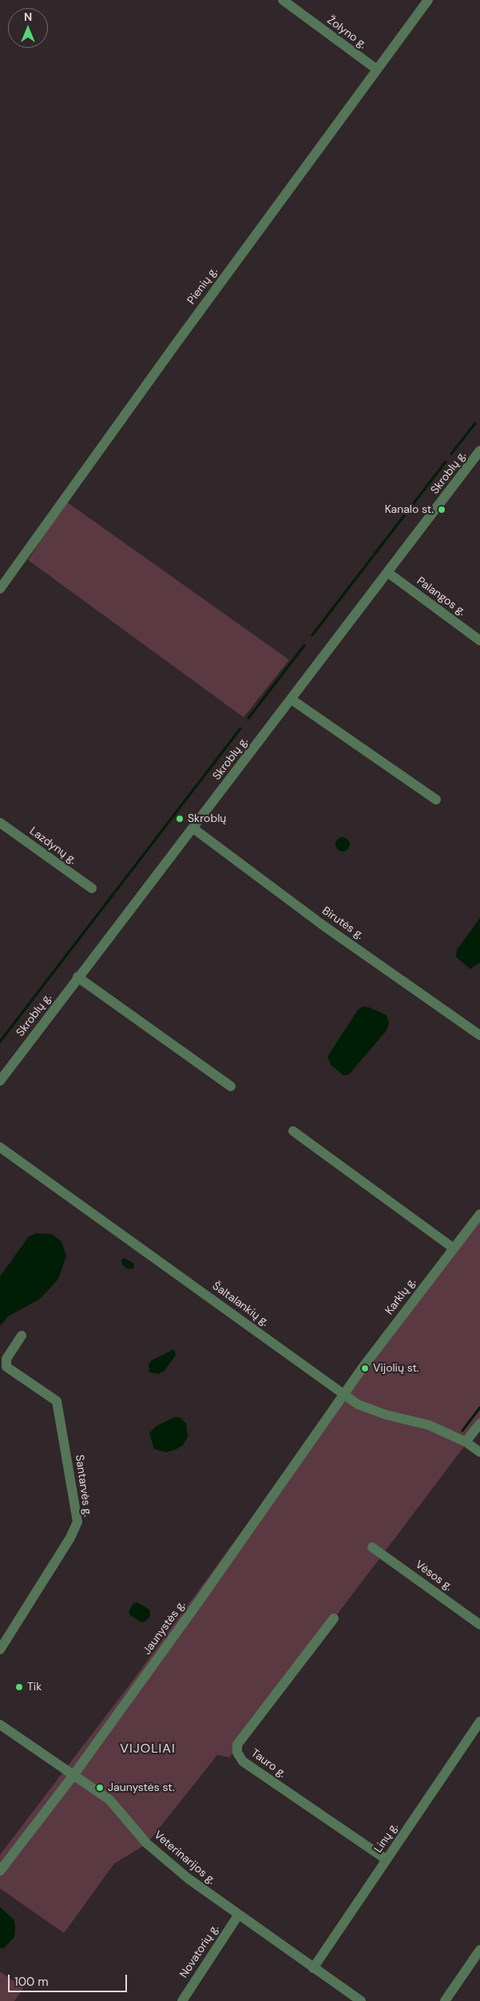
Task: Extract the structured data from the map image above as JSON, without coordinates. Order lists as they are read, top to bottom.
{
  "streets": {
    "street": [
      "Žolyno g.",
      "Pienių g.",
      "Skroblų g.",
      "Palangos g.",
      "Lazdynų g.",
      "Birutės g.",
      "Karklų g.",
      "Šaltalankių g.",
      "Santarvės g.",
      "Vėsos g.",
      "Jaunystės g.",
      "Tauro g.",
      "Linų g.",
      "Veterinarijos g.",
      "Novatorių g."
    ]
  },
  "crossings": [
    ["Žolyno g.", "Pienių g."],
    ["Skroblų g.", "Palangos g."],
    ["Skroblų g.", "Birutės g."],
    ["Karklų g.", "Šaltalankių g."],
    ["Karklų g.", "Jaunystės g."],
    ["Šaltalankių g.", "Jaunystės g."],
    ["Jaunystės g.", "Veterinarijos g."],
    ["Tauro g.", "Linų g."],
    ["Linų g.", "Veterinarijos g."],
    ["Veterinarijos g.", "Novatorių g."]
  ],
  "districts": ["VIJOLIAI"],
  "places": [
    "Kanalo st.",
    "Skroblų",
    "Vijolių st.",
    "Tik",
    "Jaunystės st."
  ],
  "scale_bar": "100 m",
  "north": "top"
}
